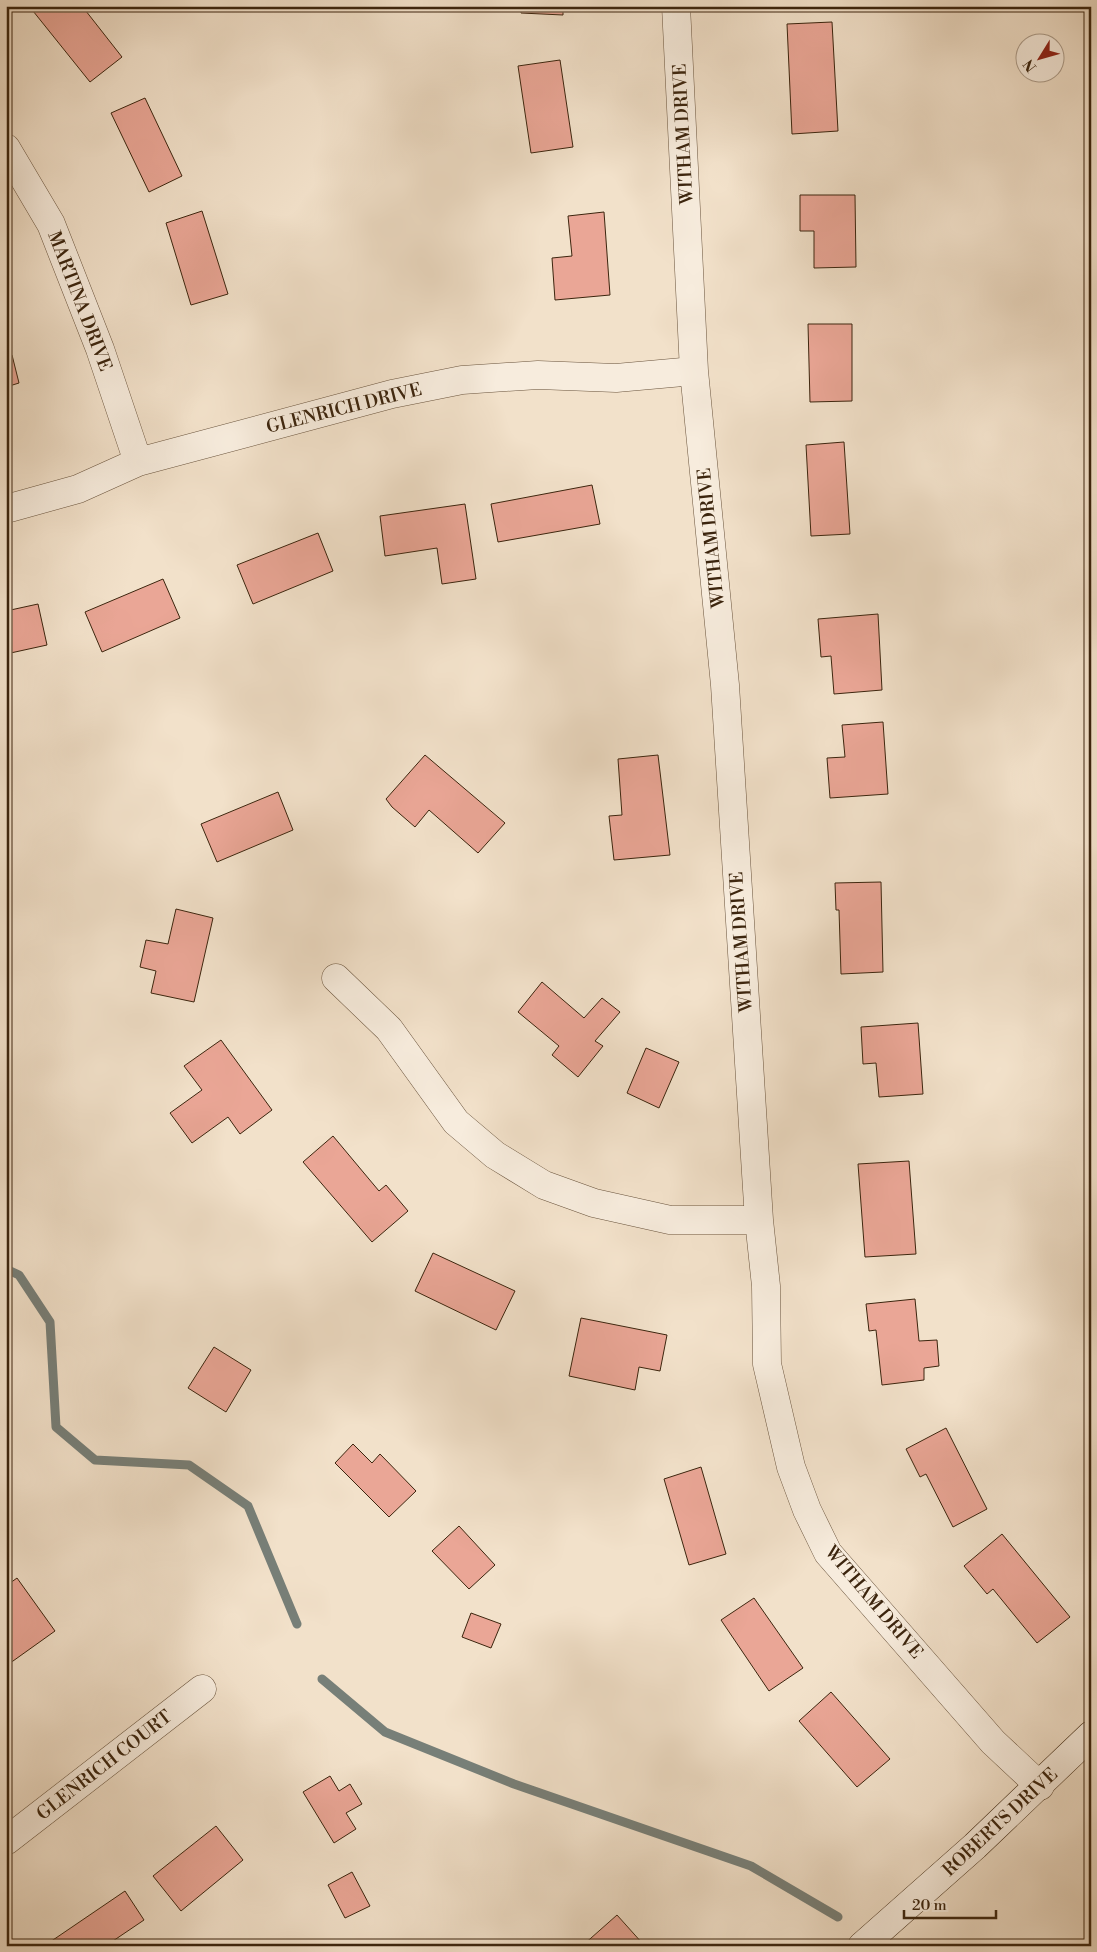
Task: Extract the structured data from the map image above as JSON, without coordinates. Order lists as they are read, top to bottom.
{
  "streets": {
    "street": [
      "WITHAM DRIVE",
      "MARTINA DRIVE",
      "GLENRICH DRIVE",
      "GLENRICH COURT",
      "ROBERTS DRIVE"
    ]
  },
  "crossings": [
    ["WITHAM DRIVE", "GLENRICH DRIVE"],
    ["WITHAM DRIVE", "ROBERTS DRIVE"],
    ["MARTINA DRIVE", "GLENRICH DRIVE"]
  ],
  "scale_bar": "20 m",
  "north": "bottom left"
}
